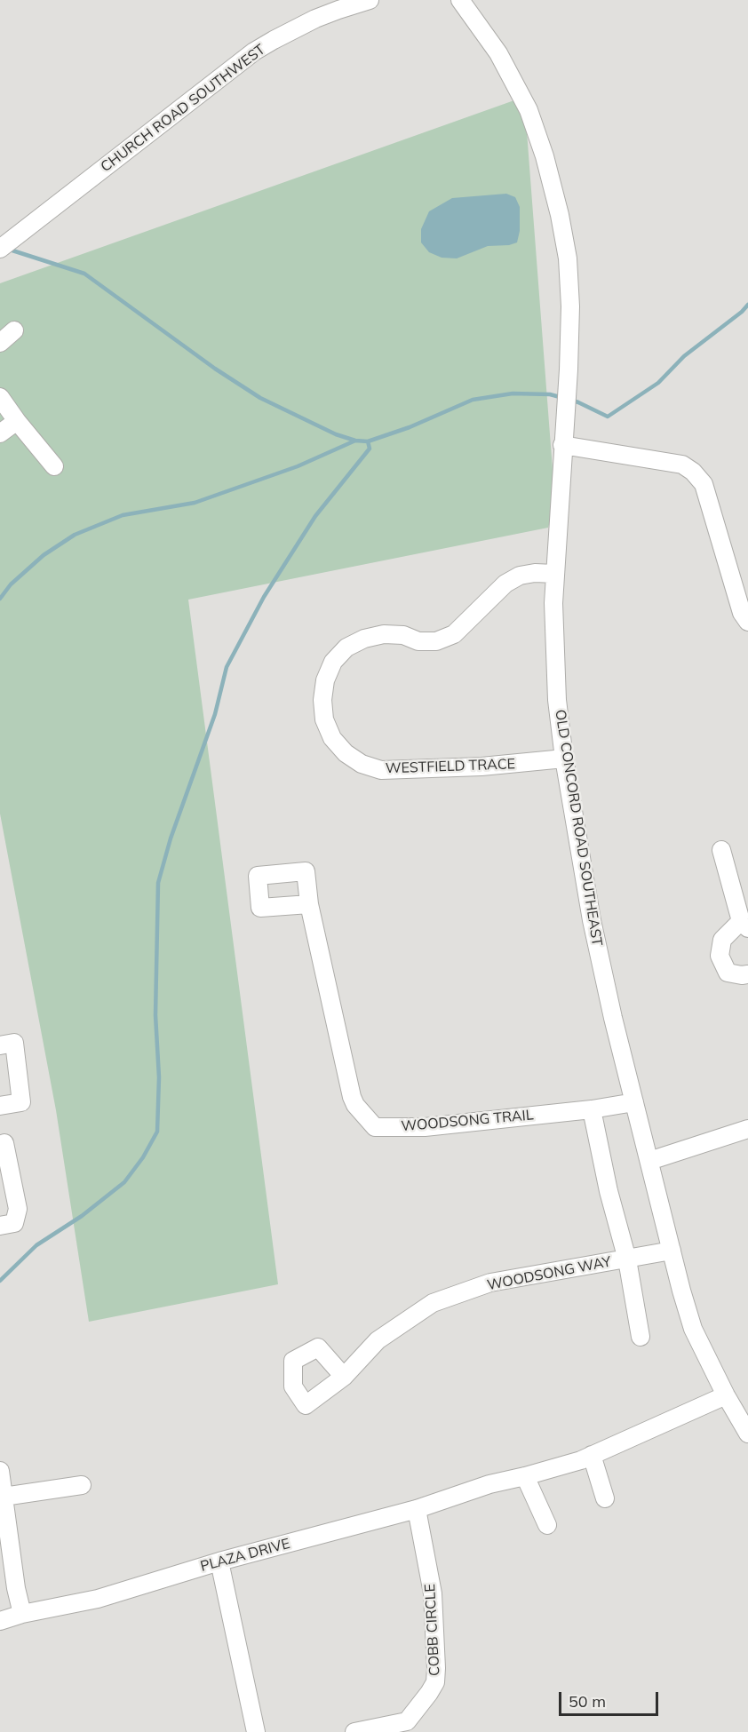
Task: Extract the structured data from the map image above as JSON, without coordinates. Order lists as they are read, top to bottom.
{
  "streets": {
    "street": [
      "CHURCH ROAD SOUTHWEST",
      "WESTFIELD TRACE",
      "OLD CONCORD ROAD SOUTHEAST",
      "WOODSONG TRAIL",
      "WOODSONG WAY",
      "PLAZA DRIVE",
      "COBB CIRCLE"
    ]
  },
  "crossings": [
    ["WESTFIELD TRACE", "OLD CONCORD ROAD SOUTHEAST"],
    ["OLD CONCORD ROAD SOUTHEAST", "WOODSONG TRAIL"],
    ["OLD CONCORD ROAD SOUTHEAST", "WOODSONG WAY"],
    ["OLD CONCORD ROAD SOUTHEAST", "PLAZA DRIVE"],
    ["PLAZA DRIVE", "COBB CIRCLE"]
  ],
  "scale_bar": "50 m"
}
